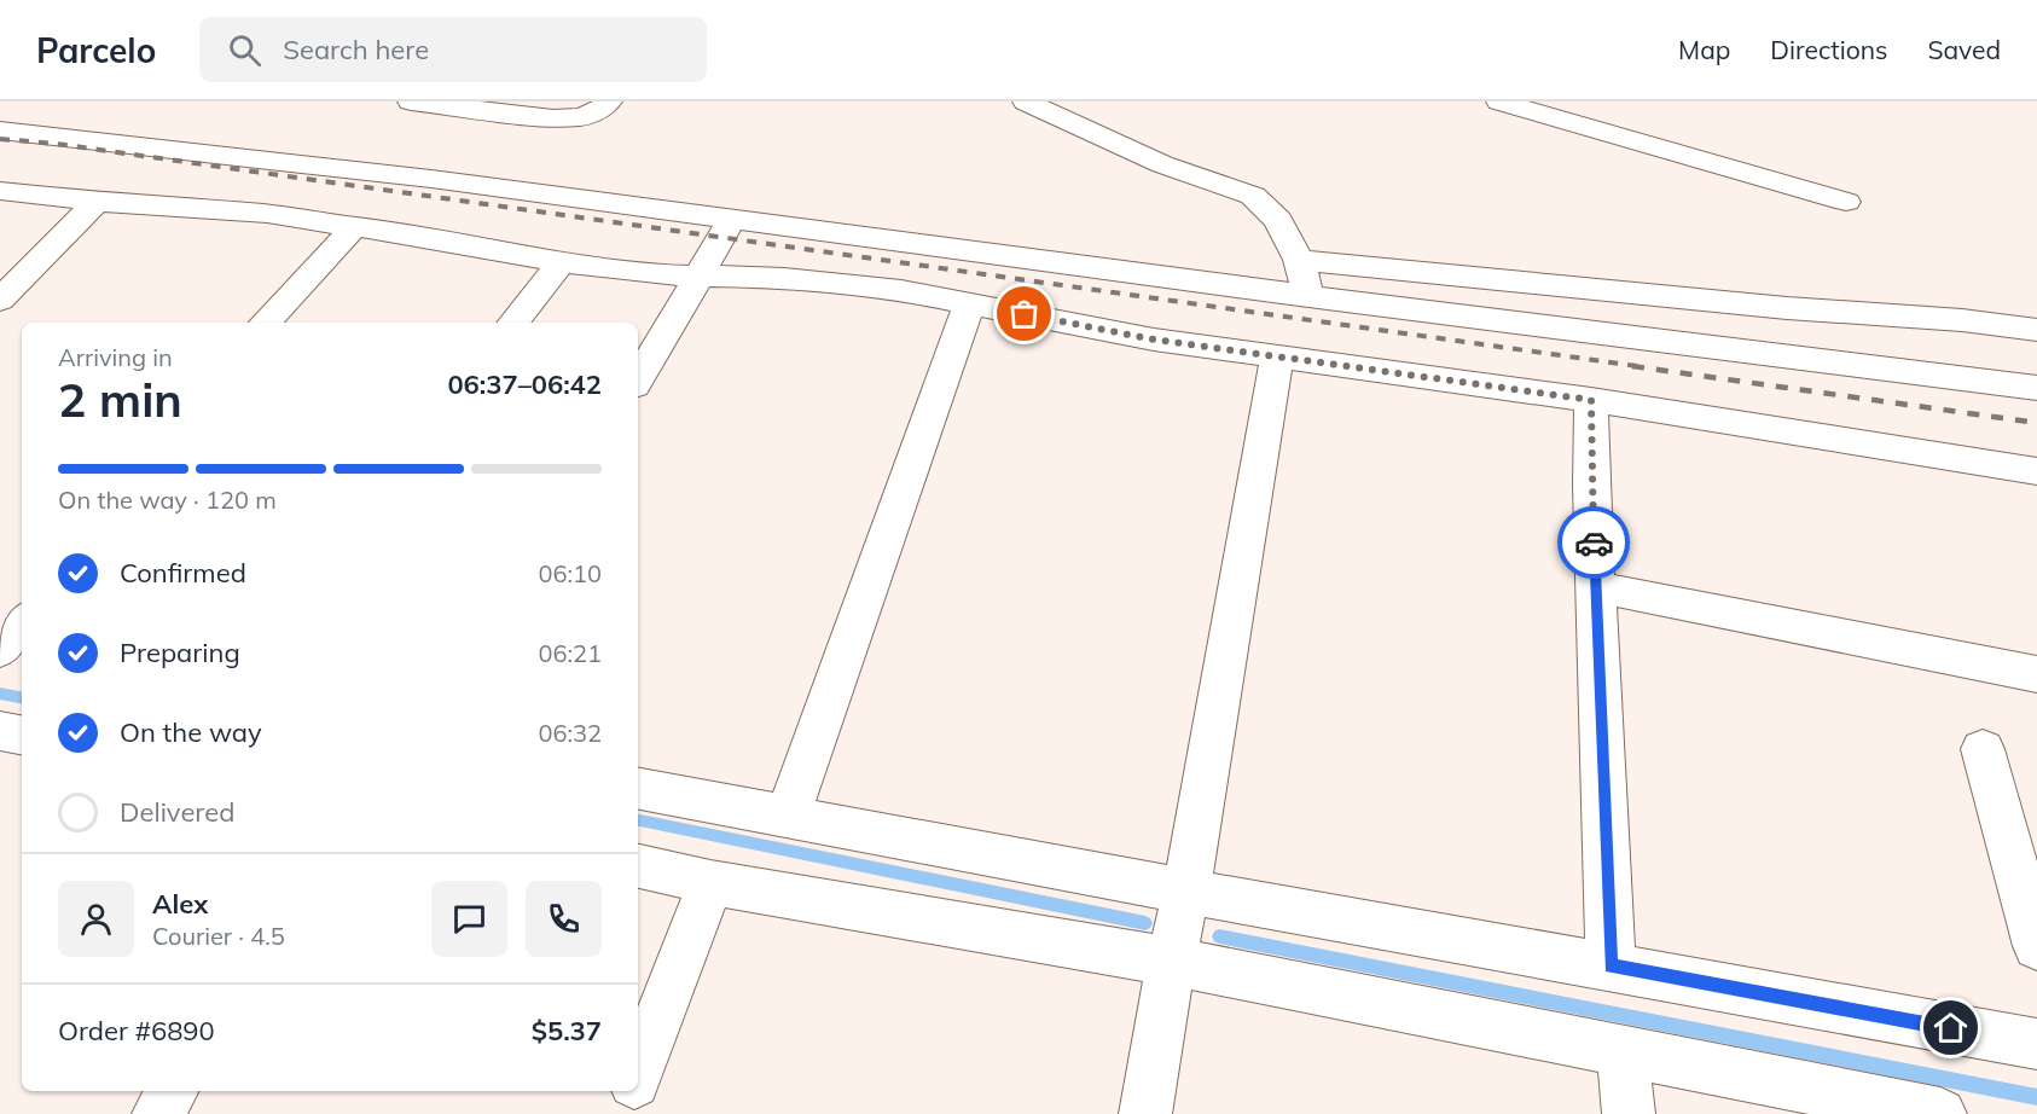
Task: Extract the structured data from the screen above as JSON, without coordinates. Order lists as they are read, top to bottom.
{
  "page": {
    "header": "Parcelo",
    "search": "Search here",
    "nav": ["Map", "Directions", "Saved"],
    "heading": ["2 min", "Arriving in", "06:37–06:42"],
    "panel": [
      "Alex",
      "Courier · 4.5",
      "Order #6890",
      "$5.37"
    ],
    "bar": "On the way · 120 m",
    "list": [
      ["Confirmed", "06:10"],
      ["Preparing", "06:21"],
      ["On the way", "06:32"],
      "Delivered"
    ]
  }
}
